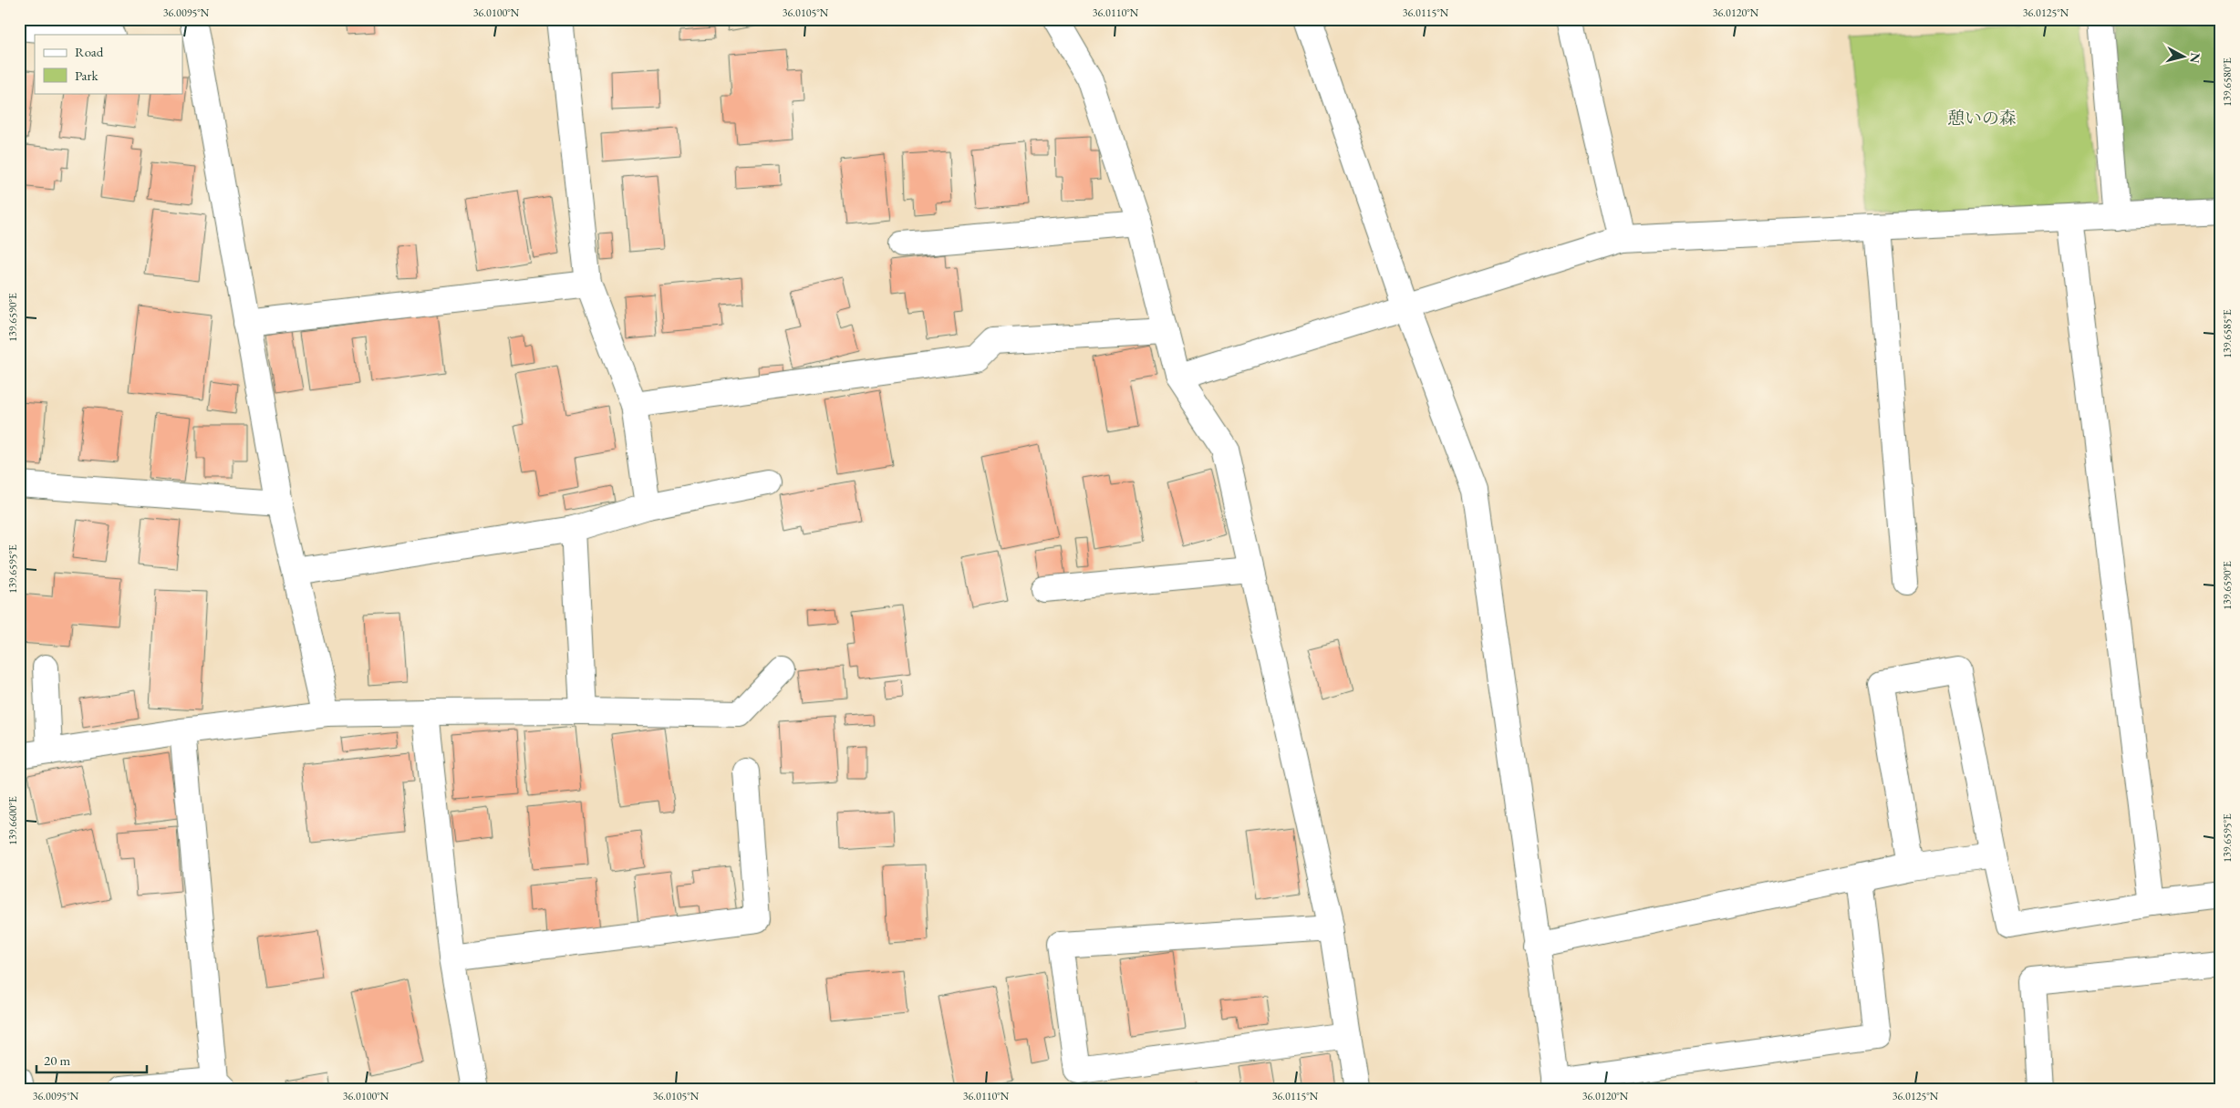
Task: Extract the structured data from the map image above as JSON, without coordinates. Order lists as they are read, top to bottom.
{
  "parks": ["憩いの森"],
  "legend": ["Road", "Park"],
  "scale_bar": "20 m",
  "north": "right",
  "coordinates": [
    "36.0095°N",
    "36.0100°N",
    "36.0105°N",
    "36.0110°N",
    "36.0115°N",
    "36.0120°N",
    "36.0125°N",
    "139.6580°E",
    "139.6590°E",
    "139.6585°E",
    "139.6595°E",
    "139.6600°E"
  ]
}
